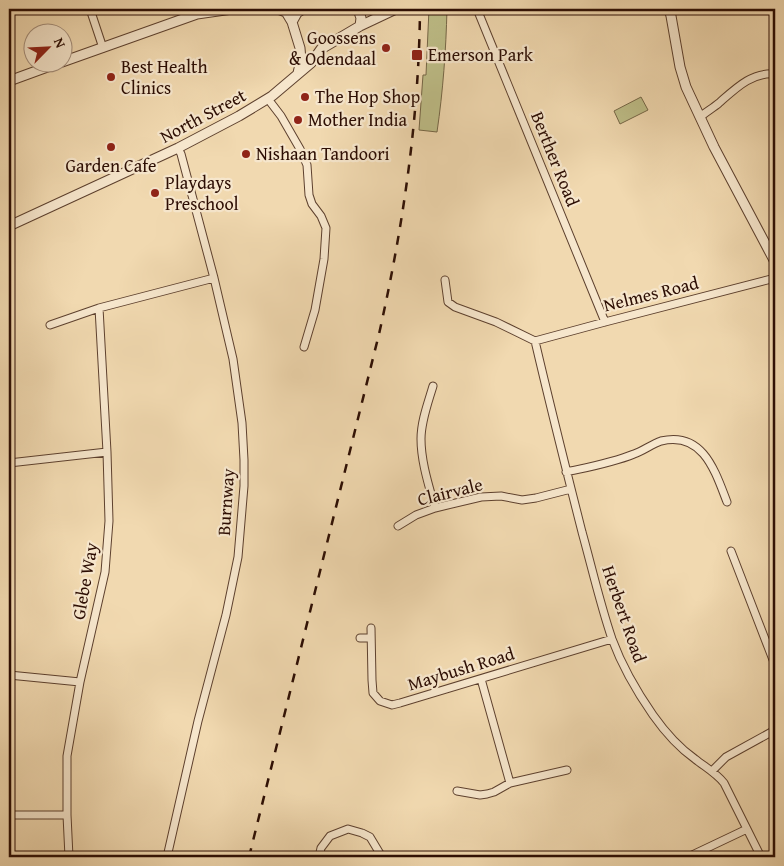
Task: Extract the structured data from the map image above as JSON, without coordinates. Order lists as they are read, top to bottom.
{
  "streets": {
    "street": [
      "North Street",
      "Berther Road",
      "Nelmes Road",
      "Clairvale",
      "Burnway",
      "Glebe Way",
      "Herbert Road",
      "Maybush Road"
    ]
  },
  "crossings": [
    ["North Street", "Burnway"],
    ["Berther Road", "Nelmes Road"],
    ["Nelmes Road", "Herbert Road"],
    ["Clairvale", "Herbert Road"],
    ["Herbert Road", "Maybush Road"]
  ],
  "places": {
    "other": [
      "Goossens & Odendaal",
      "Best Health Clinics",
      "The Hop Shop",
      "Mother India",
      "Garden Cafe",
      "Nishaan Tandoori",
      "Playdays Preschool"
    ],
    "transit": ["Emerson Park"]
  },
  "north": "top right"
}
